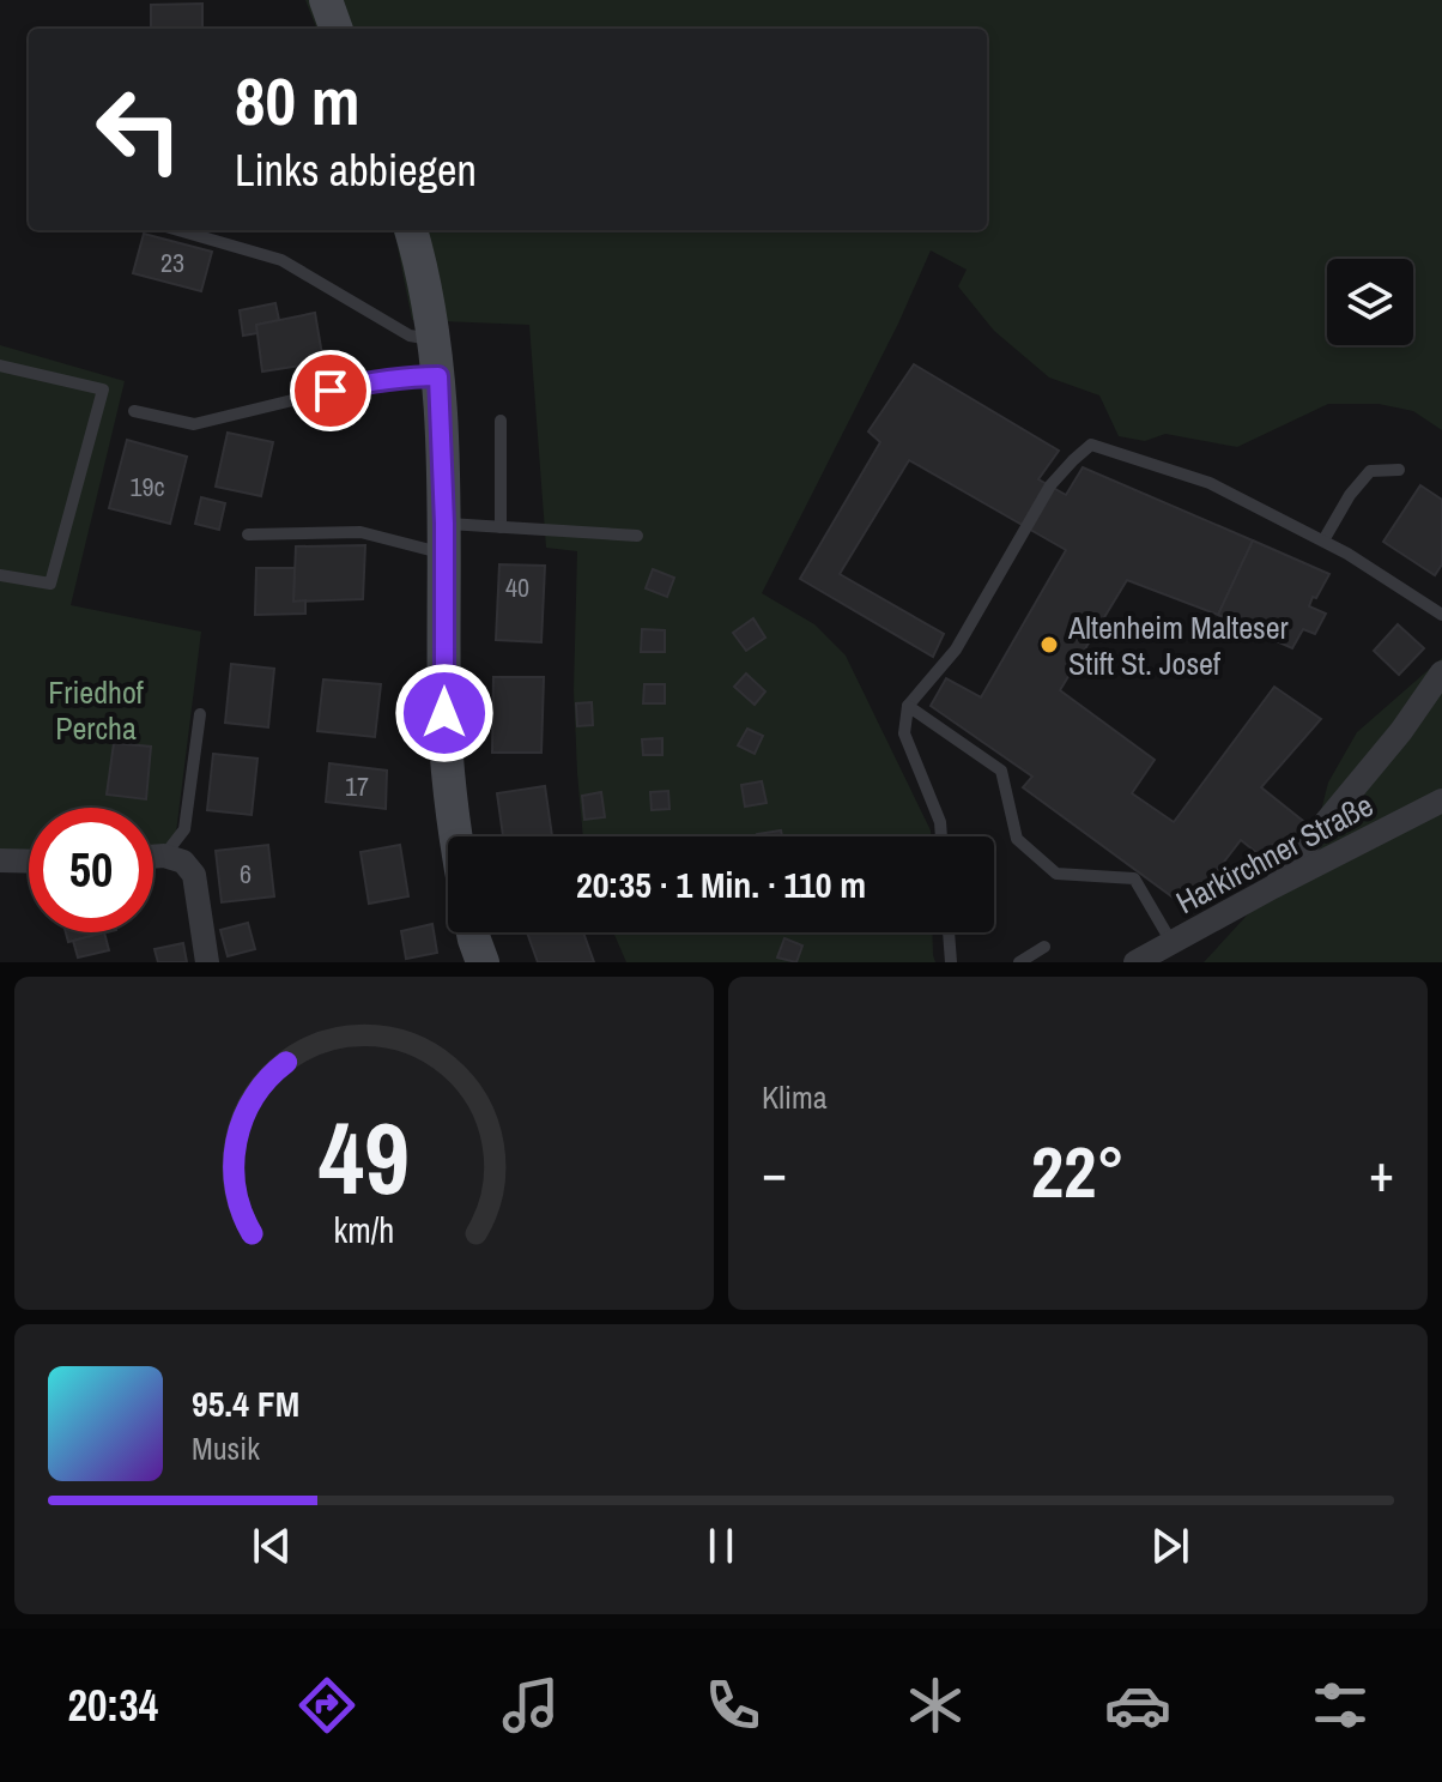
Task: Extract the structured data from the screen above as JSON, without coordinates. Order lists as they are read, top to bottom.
{
  "streets": {
    "street": ["Harkirchner Straße"]
  },
  "parks": ["Friedhof Percha"],
  "places": ["Altenheim Malteser Stift St. Josef"],
  "house_numbers": [
    "23",
    "19c",
    "40",
    "17",
    "6"
  ],
  "page": {
    "turn": ["80 m", "Links abbiegen"],
    "limit": "50",
    "trip": "20:35 · 1 Min. · 110 m",
    "tile": "Klima",
    "heat": ["−", "22°", "+"],
    "song": ["95.4 FM", "Musik"],
    "tabs": "20:34",
    "gauge": ["49", "km/h"]
  }
}
